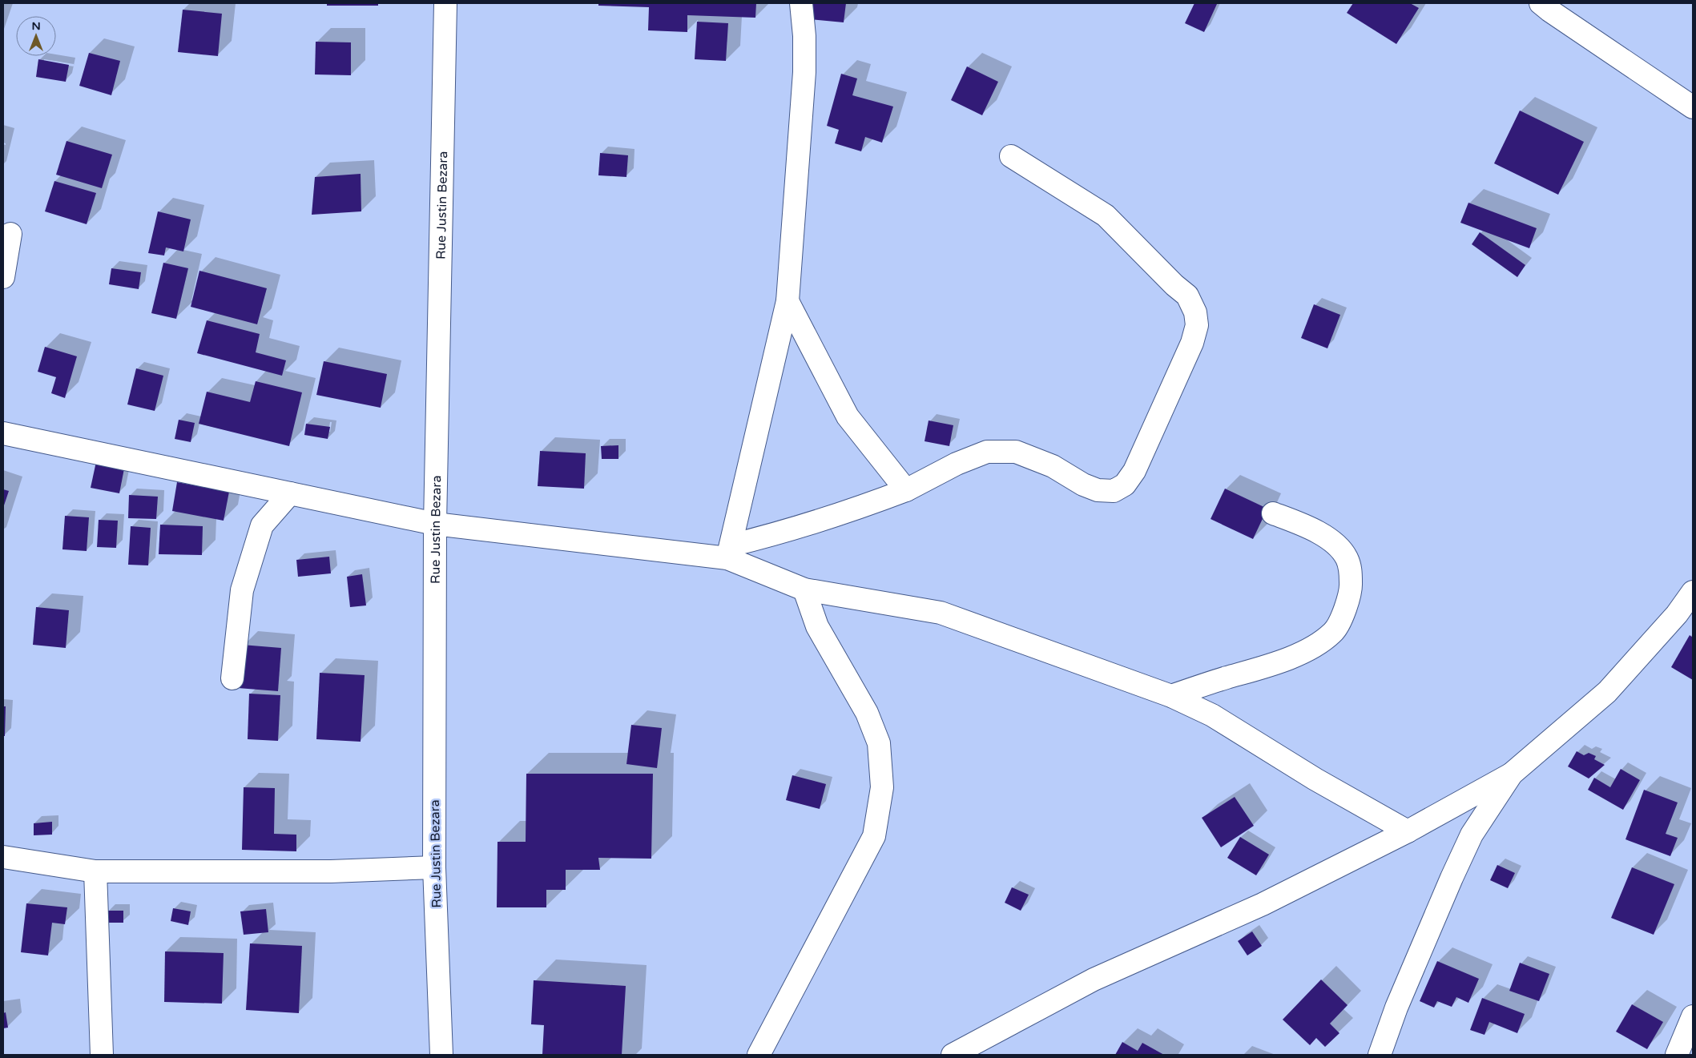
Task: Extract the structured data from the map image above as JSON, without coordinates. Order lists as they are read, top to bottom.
{
  "streets": {
    "street": ["Rue Justin Bezara"]
  },
  "north": "top"
}
